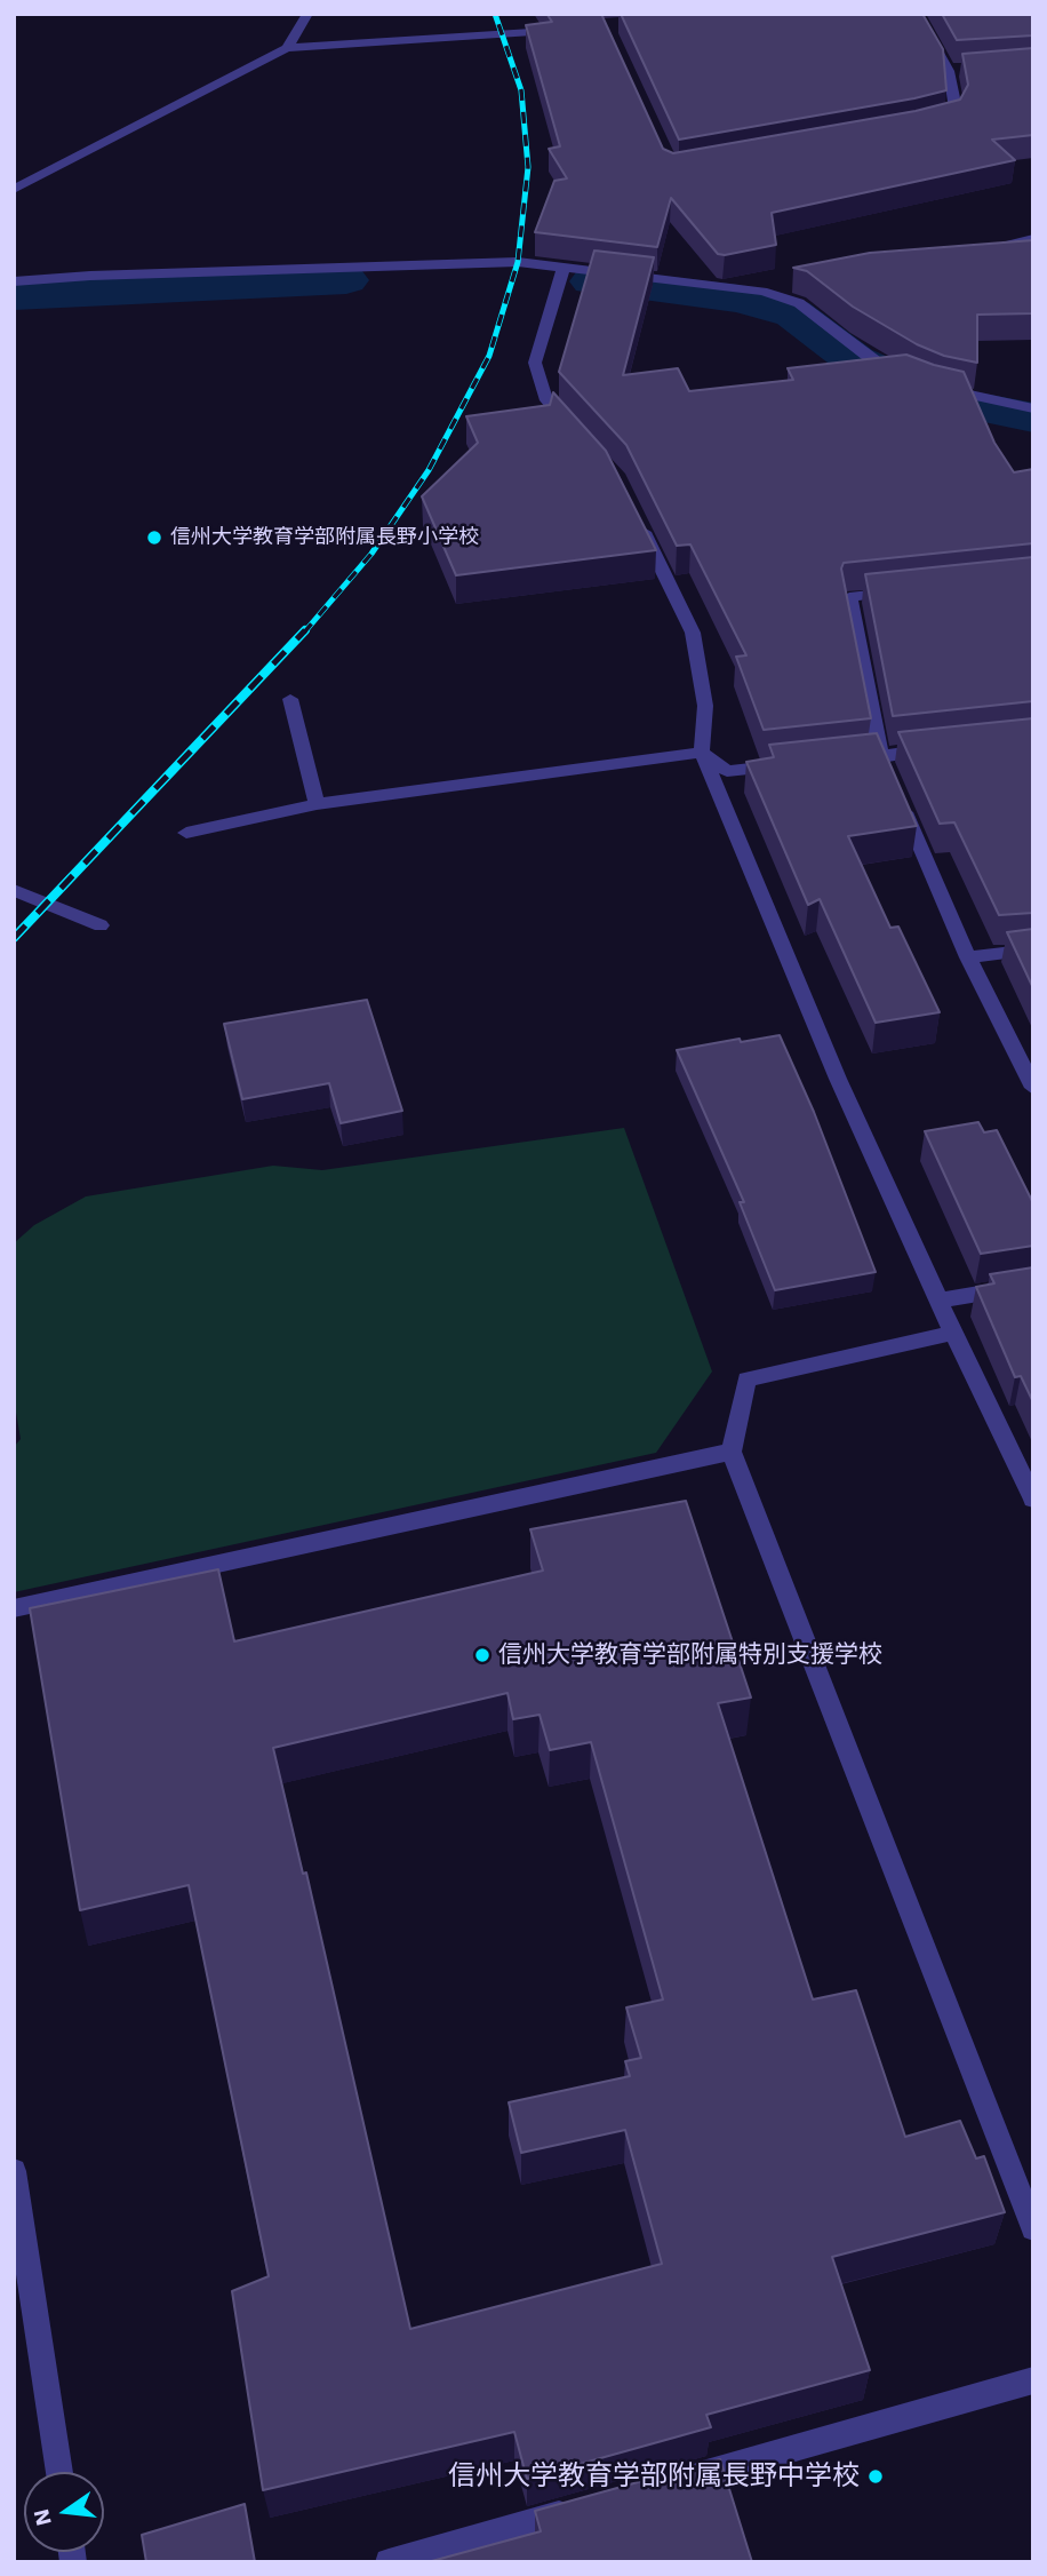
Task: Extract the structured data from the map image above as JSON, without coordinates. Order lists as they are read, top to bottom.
{
  "places": ["信州大学教育学部附属長野小学校", "信州大学教育学部附属特別支援学校", "信州大学教育学部附属長野中学校"],
  "north": "left"
}
